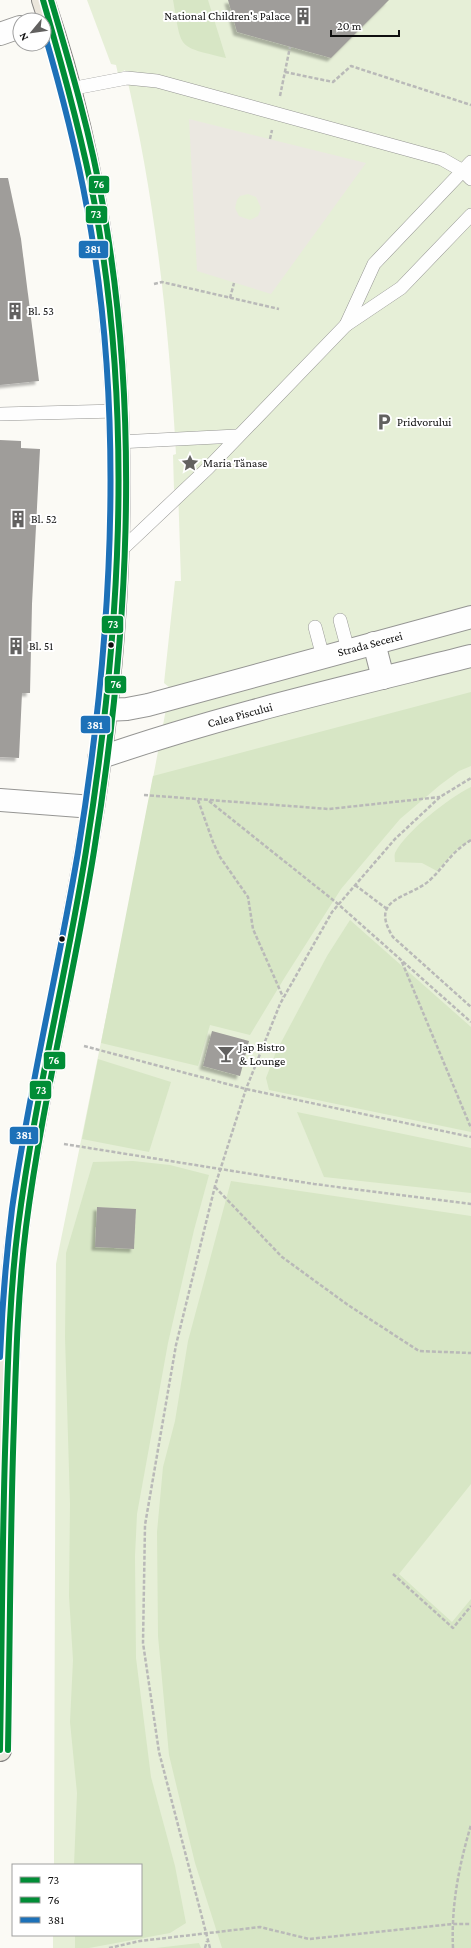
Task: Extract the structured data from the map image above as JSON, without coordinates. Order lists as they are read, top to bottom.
{
  "streets": {
    "street": ["Strada Secerei", "Calea Piscului"]
  },
  "places": {
    "building": [
      "National Children's Palace",
      "Bl. 53",
      "Bl. 52",
      "Bl. 51"
    ],
    "parking": ["Pridvorului"],
    "place": ["Maria Tănase"],
    "bar": ["Jap Bistro & Lounge"]
  },
  "lines": ["transit line 73", "transit line 76", "transit line 381"],
  "legend": ["73", "76", "381"],
  "scale_bar": "20 m",
  "north": "bottom left"
}
